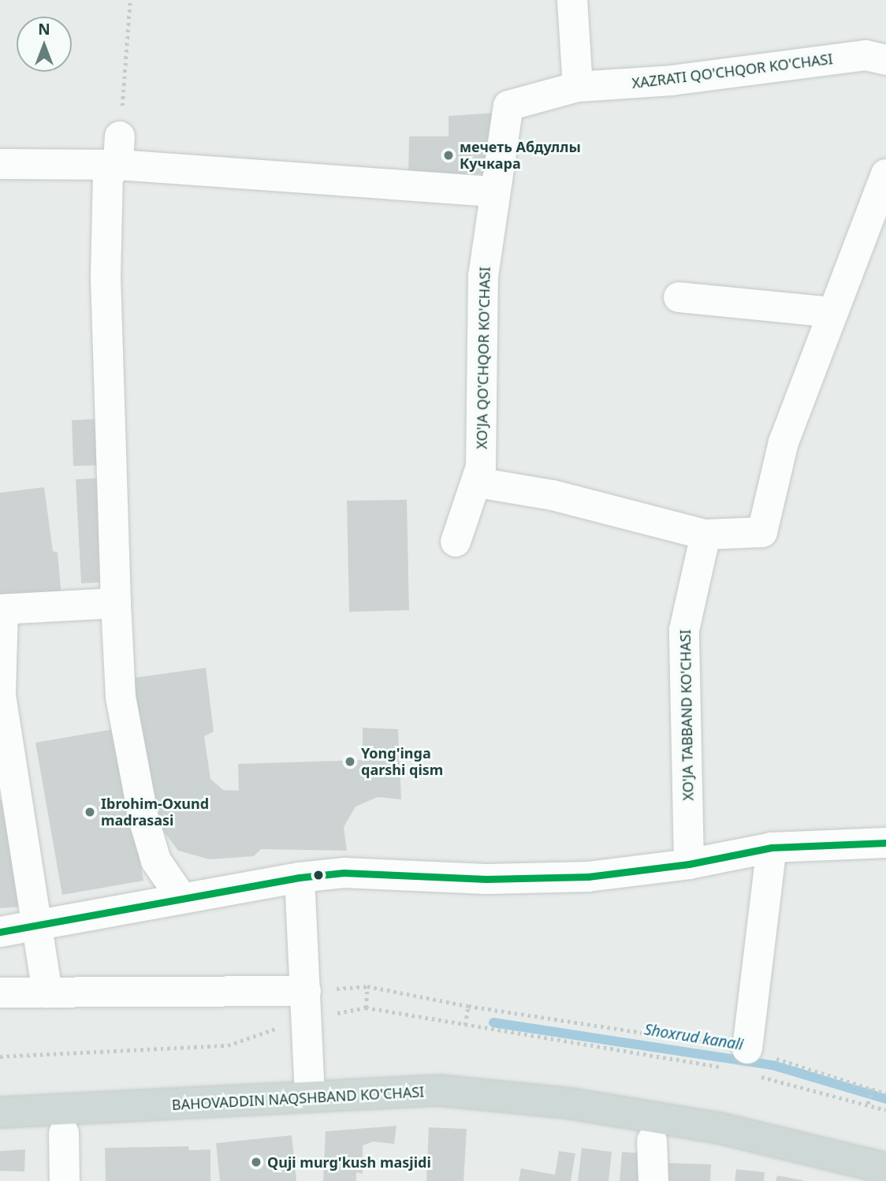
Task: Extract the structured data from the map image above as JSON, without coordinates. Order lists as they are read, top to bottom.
{
  "streets": {
    "main road": ["BAHOVADDIN NAQSHBAND KO'CHASI"],
    "street": ["XAZRATI QO'CHQOR KO'CHASI", "XO'JA QO'CHQOR KO'CHASI", "XO'JA TABBAND KO'CHASI"]
  },
  "crossings": [
    ["XAZRATI QO'CHQOR KO'CHASI", "XO'JA QO'CHQOR KO'CHASI"]
  ],
  "water": ["Shoxrud kanali"],
  "places": [
    "мечеть Абдуллы Кучкара",
    "Yong'inga qarshi qism",
    "Ibrohim-Oxund madrasasi",
    "Quji murg'kush masjidi"
  ],
  "north": "top"
}
